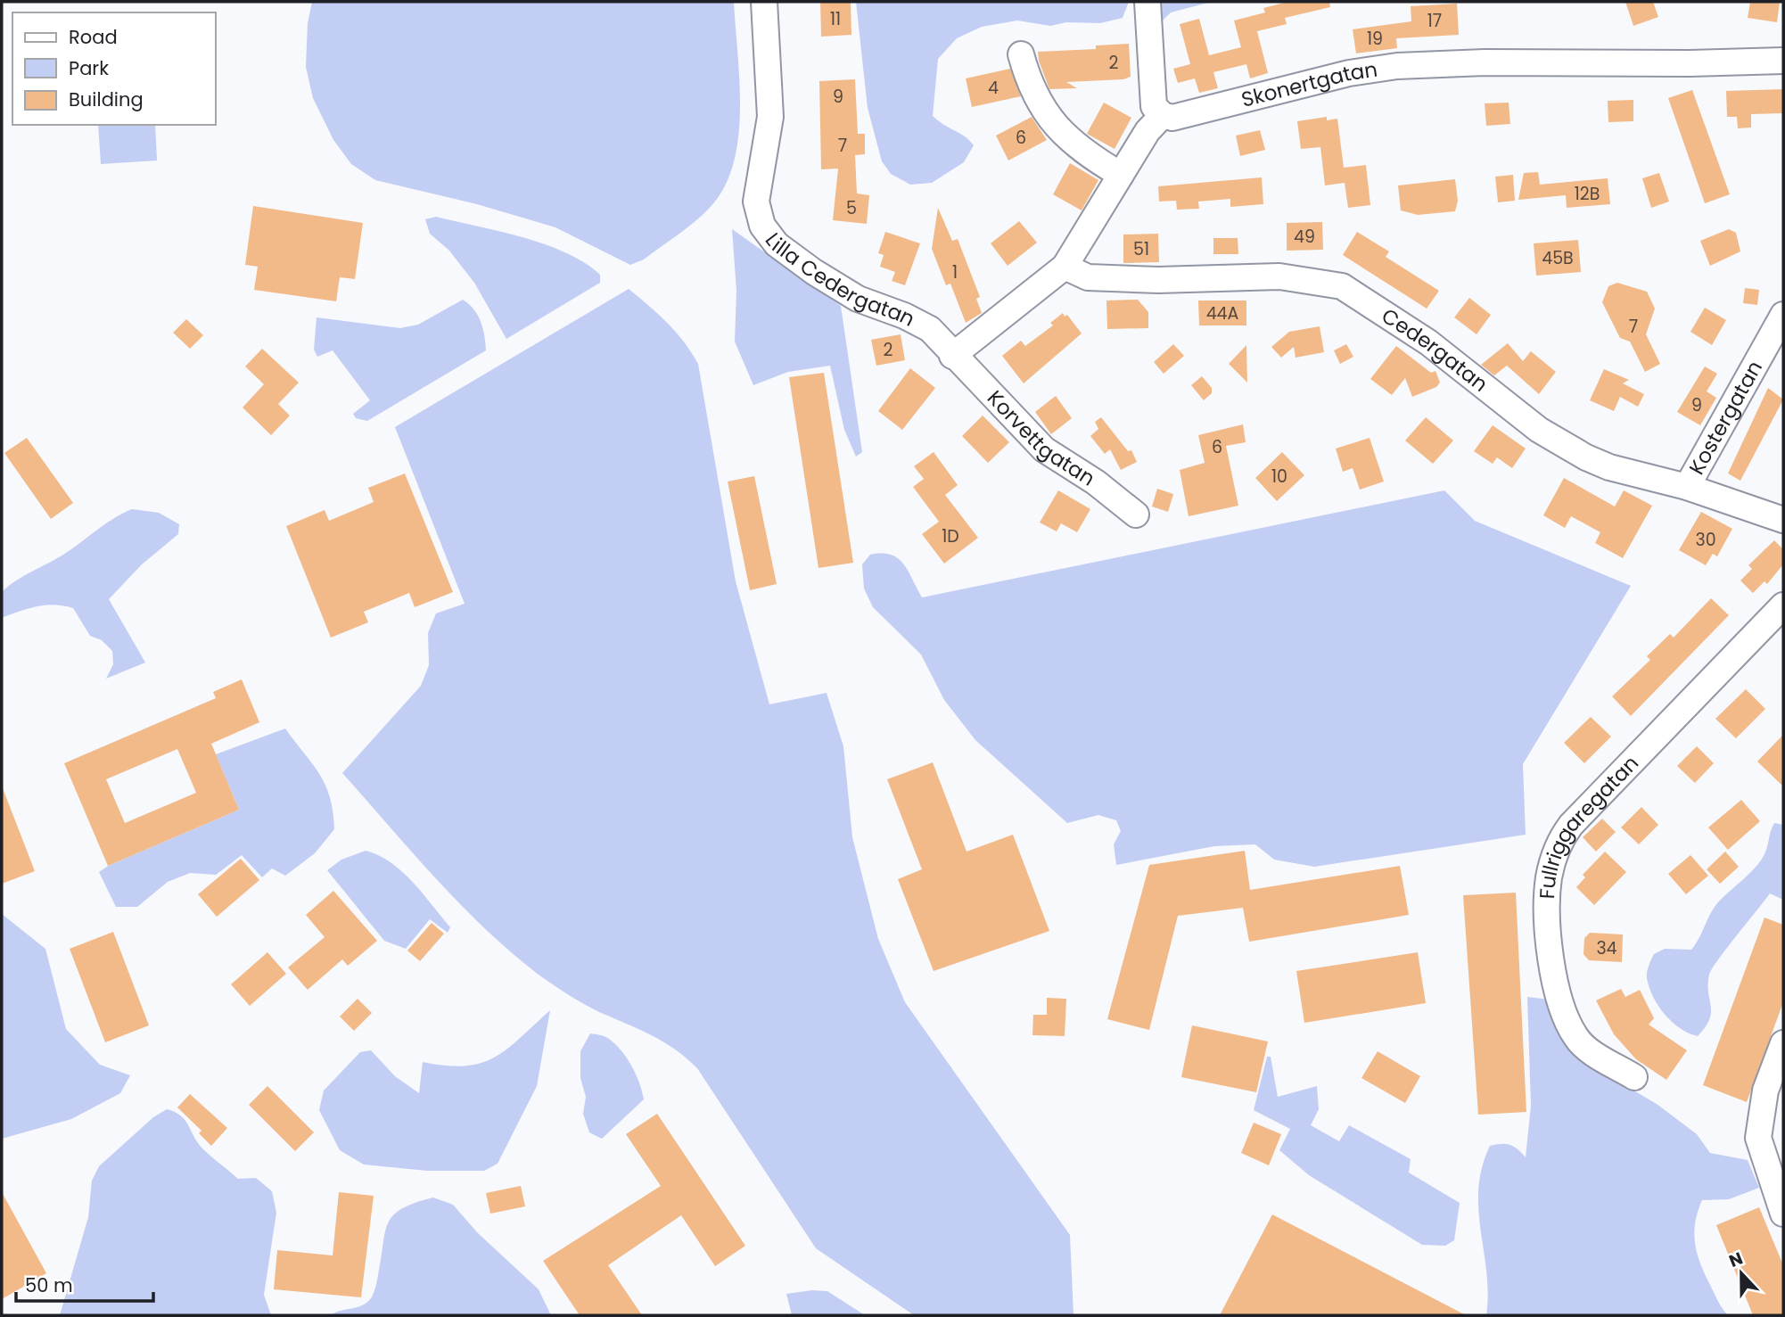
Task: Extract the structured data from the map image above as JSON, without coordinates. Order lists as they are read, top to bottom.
{
  "streets": {
    "street": [
      "Skonertgatan",
      "Lilla Cedergatan",
      "Cedergatan",
      "Kostergatan",
      "Korvettgatan",
      "Fullriggaregatan"
    ]
  },
  "crossings": [
    ["Lilla Cedergatan", "Korvettgatan"],
    ["Cedergatan", "Kostergatan"]
  ],
  "house_numbers": [
    "11",
    "17",
    "19",
    "2",
    "4",
    "9",
    "6",
    "7",
    "12B",
    "5",
    "49",
    "51",
    "45B",
    "1",
    "44A",
    "7",
    "2",
    "9",
    "6",
    "10",
    "1D",
    "30",
    "34"
  ],
  "legend": ["Road", "Park", "Building"],
  "scale_bar": "50 m",
  "north": "top"
}
